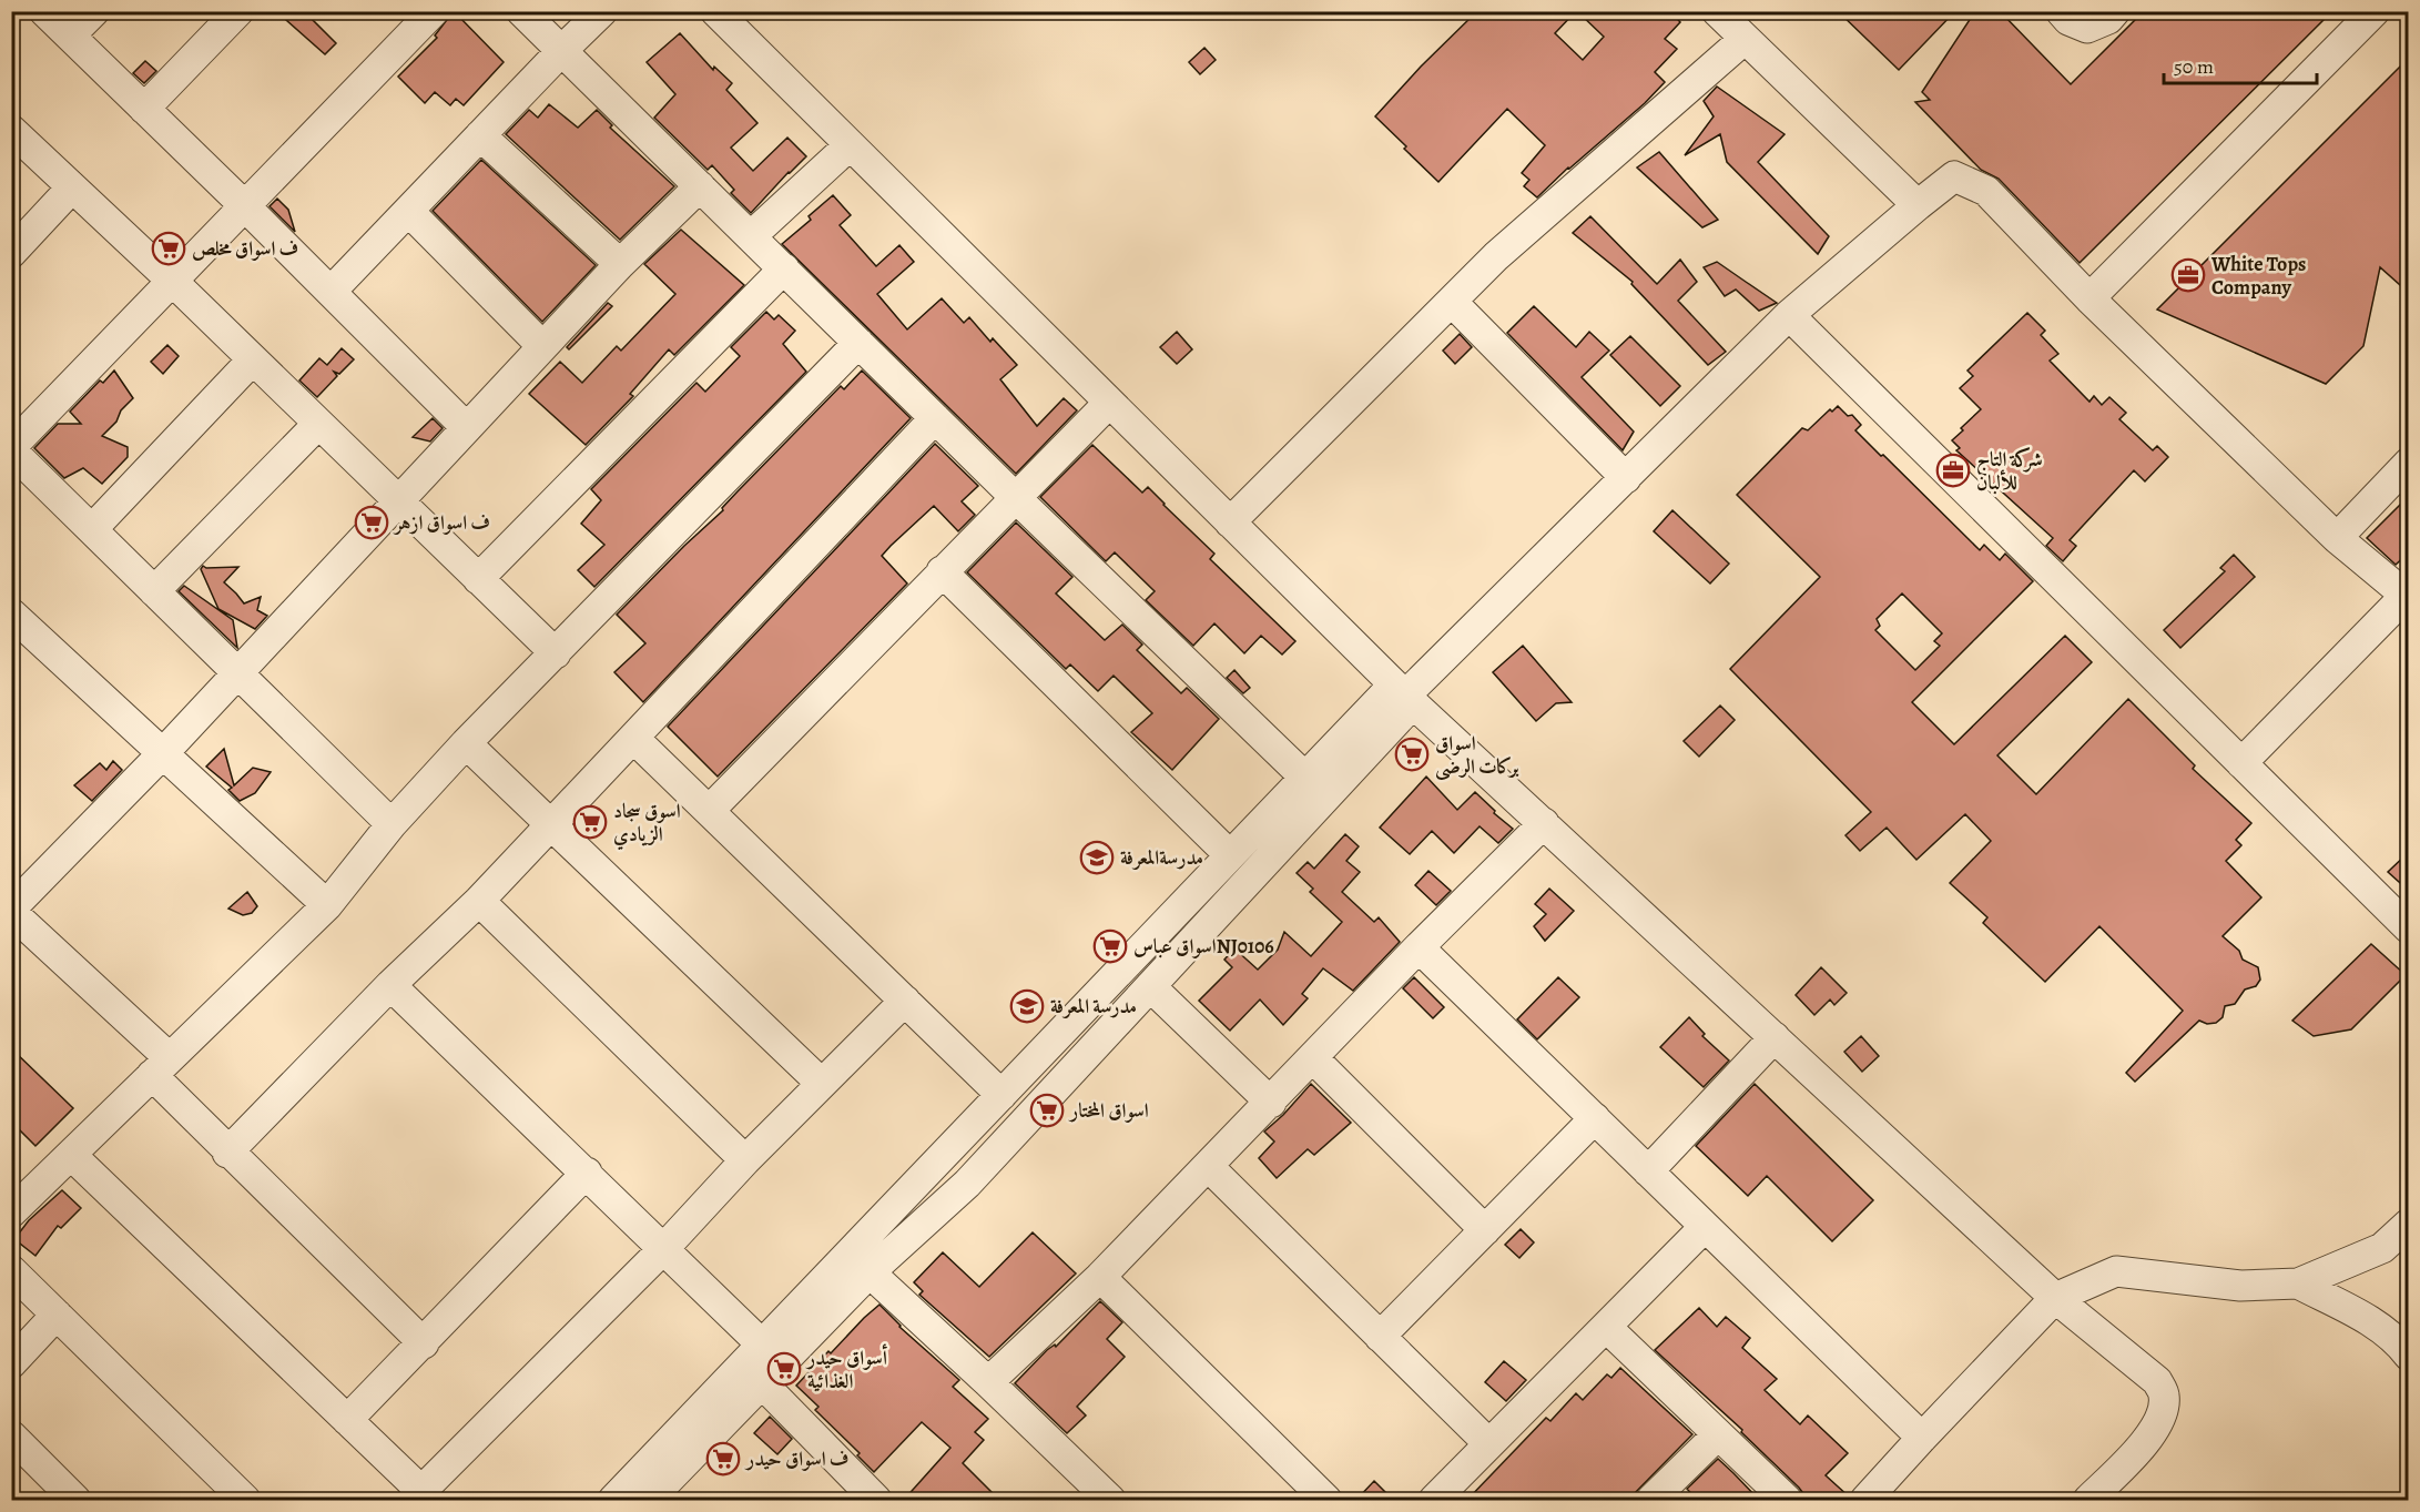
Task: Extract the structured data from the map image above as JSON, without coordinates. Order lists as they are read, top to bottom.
{
  "places": {
    "supermarket": [
      "ف اسواق مخلص",
      "ف اسواق ازهر",
      "اسواق بركات الرضى",
      "اسوق سجاد الزيادي",
      "اسواق عباسNJ0106",
      "اسواق المختار",
      "أسواق حيدر الغذائية",
      "ف اسواق حيدر"
    ],
    "office": ["White Tops Company", "شركة التاج للألبان"],
    "school or university": ["مدرسةالمعرفة", "مدرسة المعرفة"]
  },
  "scale_bar": "50 m"
}
